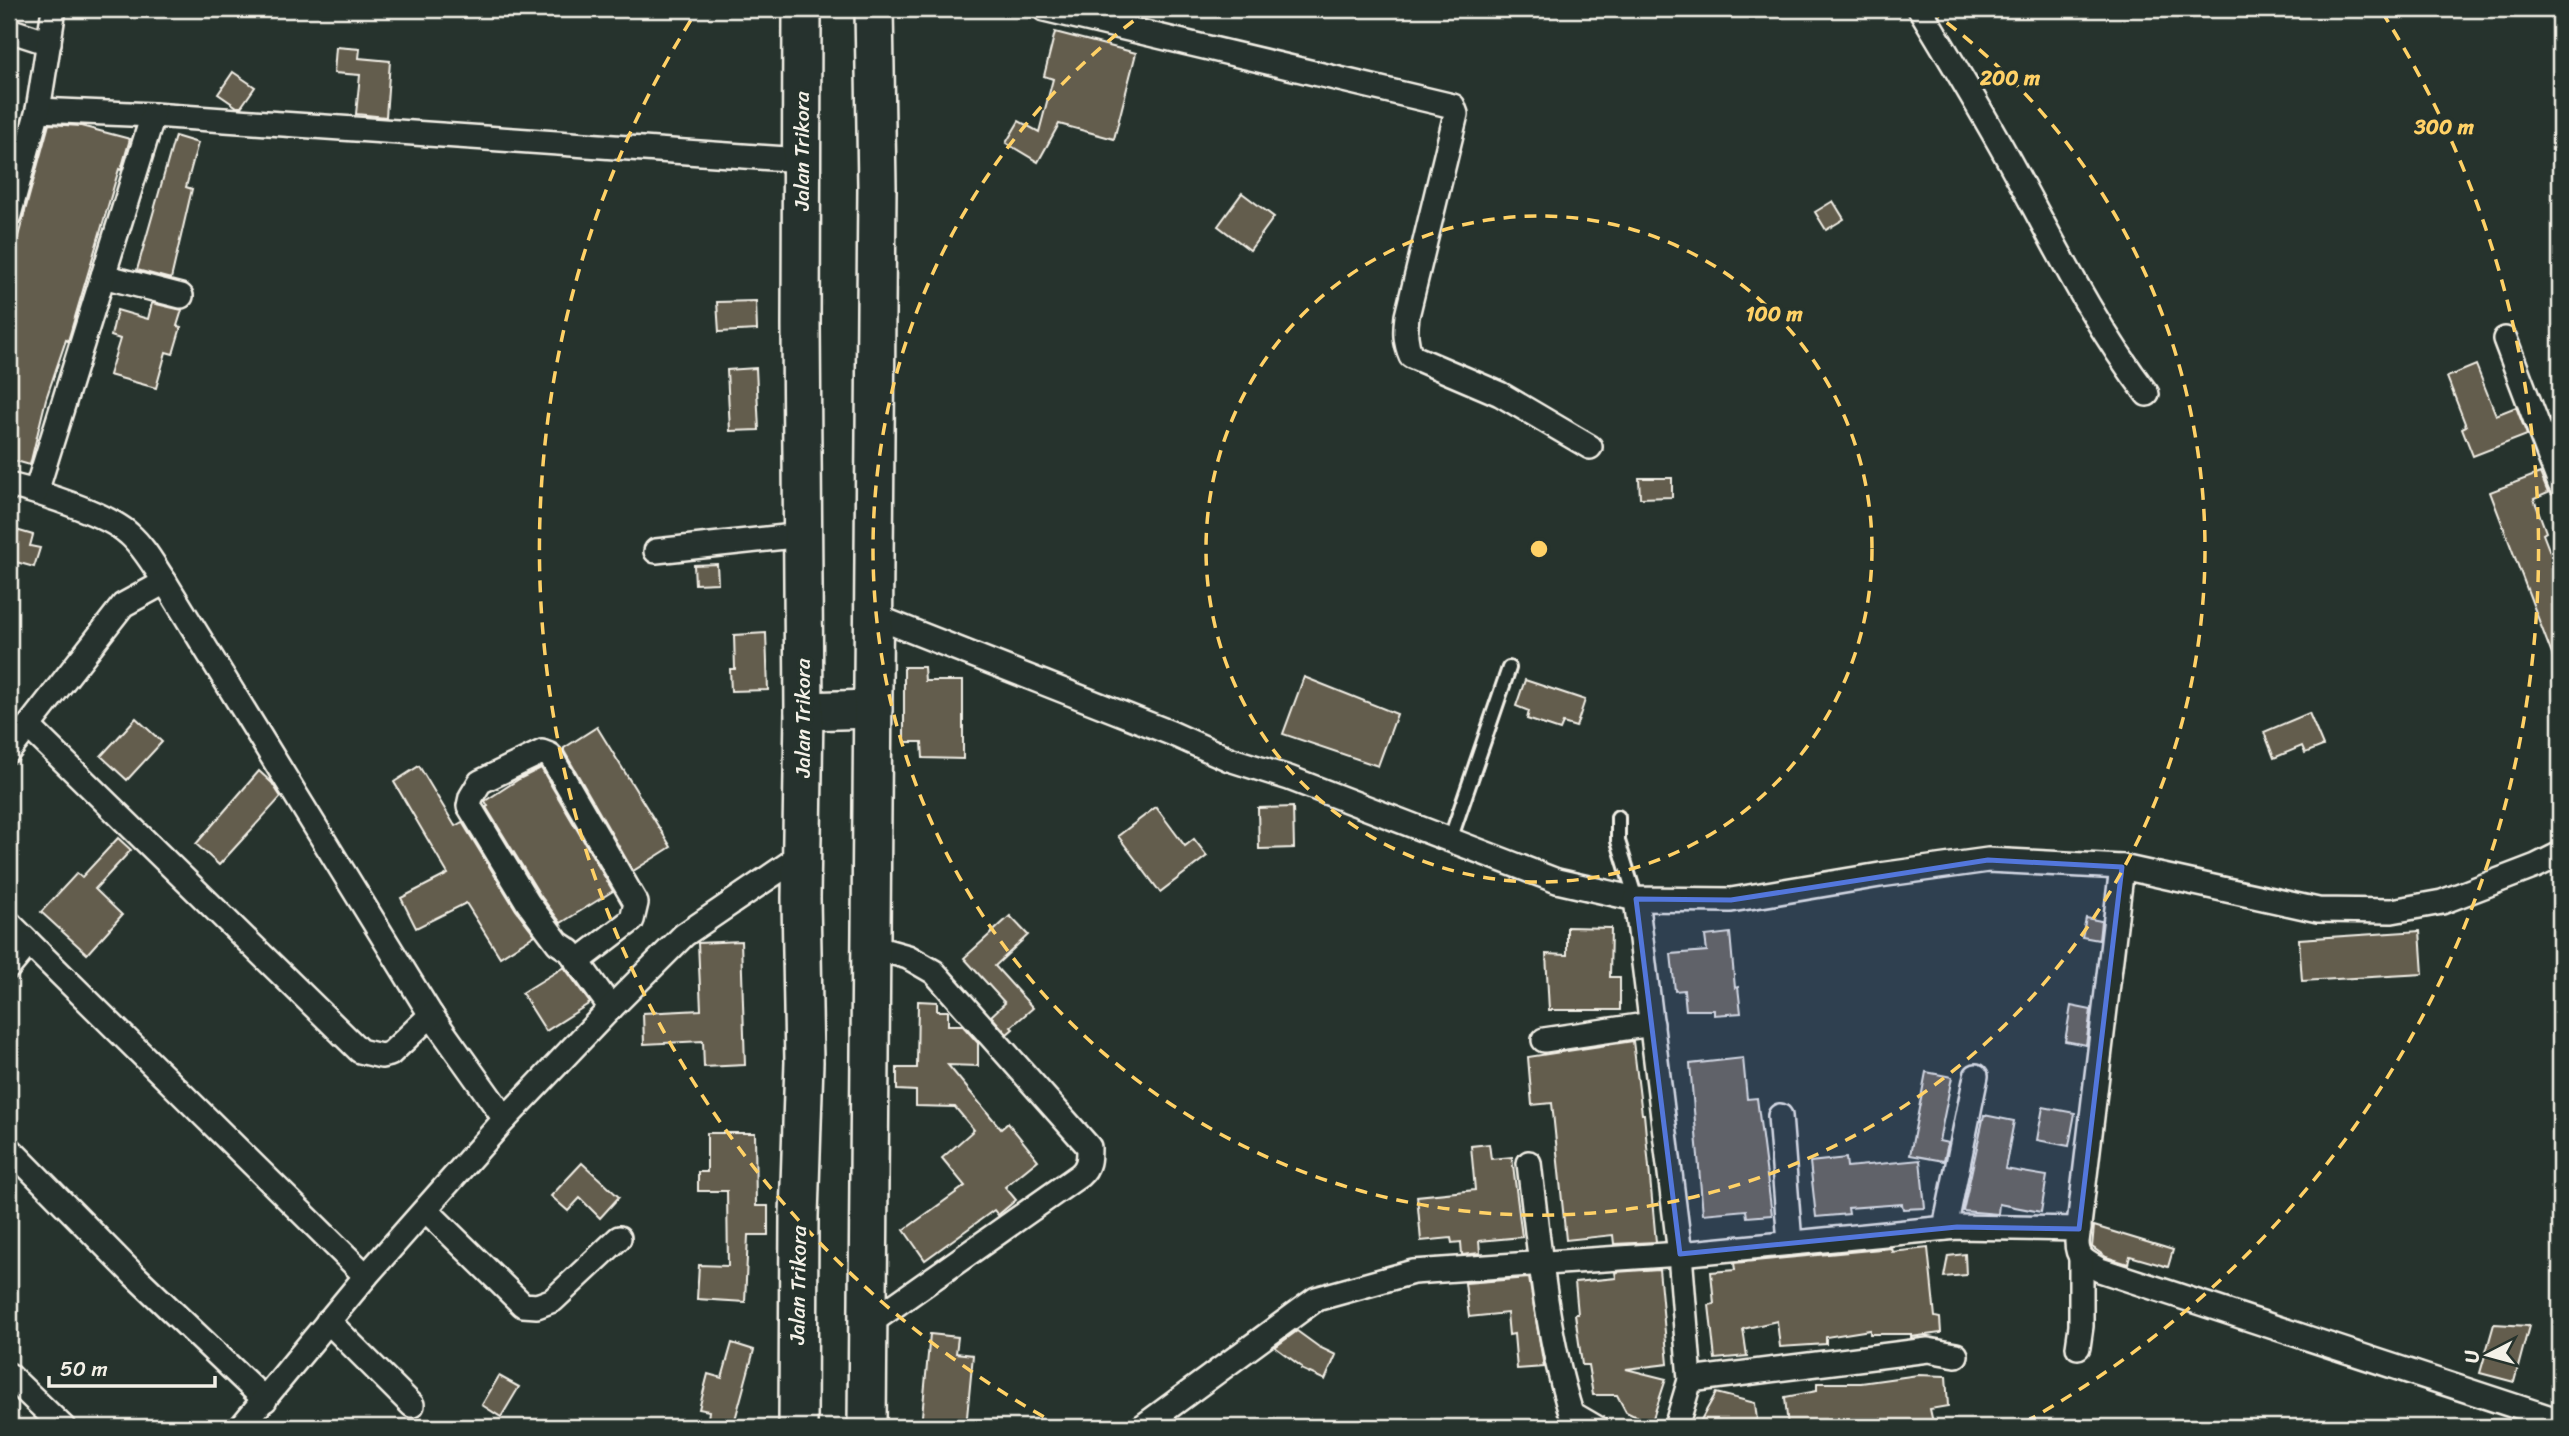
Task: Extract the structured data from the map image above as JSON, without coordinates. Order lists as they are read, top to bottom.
{
  "streets": {
    "main road": ["Jalan Trikora"]
  },
  "scale_bar": "50 m",
  "north": "left",
  "rings": ["200 m", "300 m", "100 m"]
}
